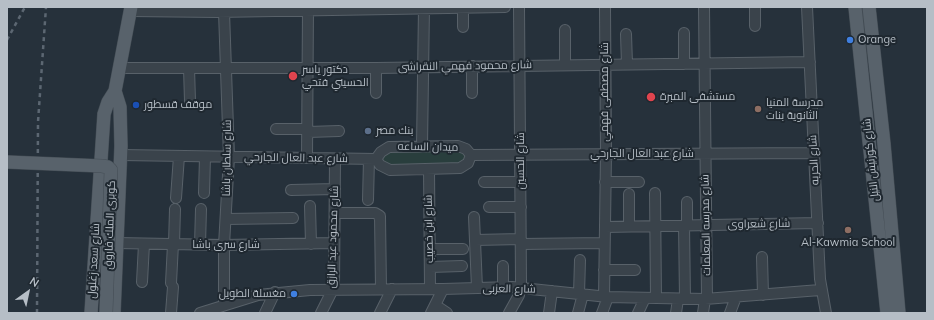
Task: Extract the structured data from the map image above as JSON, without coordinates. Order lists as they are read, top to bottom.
{
  "streets": {
    "main road": ["شارع كورنيش النيل", "كوبرى الملك فاروق", "شارع سعد زغلول"],
    "street": [
      "شارع محمود فهمي النقراشى",
      "شارع مصطفى فهمي",
      "ميدان الساعه",
      "شارع عبد العال الجارحي",
      "شارع سلطان باشا",
      "شارع الحريه",
      "شارع الحسين",
      "شارع شعراوى",
      "شارع مدرسه المعلمات",
      "شارع ابن خصيب",
      "شارع محمود عبد الرازق",
      "شارع سرى باشا",
      "شارع العزبى"
    ]
  },
  "crossings": [
    ["شارع محمود فهمي النقراشى", "شارع مصطفى فهمي"],
    ["شارع محمود فهمي النقراشى", "شارع سلطان باشا"],
    ["شارع محمود فهمي النقراشى", "شارع الحريه"],
    ["شارع محمود فهمي النقراشى", "شارع الحسين"],
    ["شارع محمود فهمي النقراشى", "شارع مدرسه المعلمات"],
    ["شارع محمود فهمي النقراشى", "شارع سعد زغلول"],
    ["شارع مصطفى فهمي", "شارع عبد العال الجارحي"],
    ["شارع مصطفى فهمي", "شارع شعراوى"],
    ["شارع مصطفى فهمي", "شارع العزبى"],
    ["ميدان الساعه", "شارع عبد العال الجارحي"],
    ["ميدان الساعه", "شارع ابن خصيب"],
    ["شارع عبد العال الجارحي", "شارع سلطان باشا"],
    ["شارع عبد العال الجارحي", "شارع الحريه"],
    ["شارع عبد العال الجارحي", "شارع الحسين"],
    ["شارع عبد العال الجارحي", "شارع مدرسه المعلمات"],
    ["شارع عبد العال الجارحي", "شارع محمود عبد الرازق"],
    ["شارع عبد العال الجارحي", "شارع سعد زغلول"],
    ["شارع سلطان باشا", "شارع سرى باشا"],
    ["شارع سلطان باشا", "شارع العزبى"],
    ["شارع الحريه", "شارع شعراوى"],
    ["شارع الحريه", "شارع العزبى"],
    ["شارع الحسين", "شارع العزبى"],
    ["شارع شعراوى", "شارع مدرسه المعلمات"],
    ["كوبرى الملك فاروق", "شارع سعد زغلول"],
    ["شارع مدرسه المعلمات", "شارع العزبى"],
    ["شارع ابن خصيب", "شارع العزبى"],
    ["شارع محمود عبد الرازق", "شارع سرى باشا"],
    ["شارع محمود عبد الرازق", "شارع العزبى"],
    ["شارع سرى باشا", "شارع سعد زغلول"]
  ],
  "places": [
    "Orange",
    "دكتور ياسر الحسيني فتحي",
    "مستشفى المبرة",
    "موقف قسطور",
    "مدرسة المنيا الثانوية بنات",
    "بنك مصر",
    "Al-Kawmia School",
    "مغسلة الطويل"
  ],
  "north": "top right"
}
